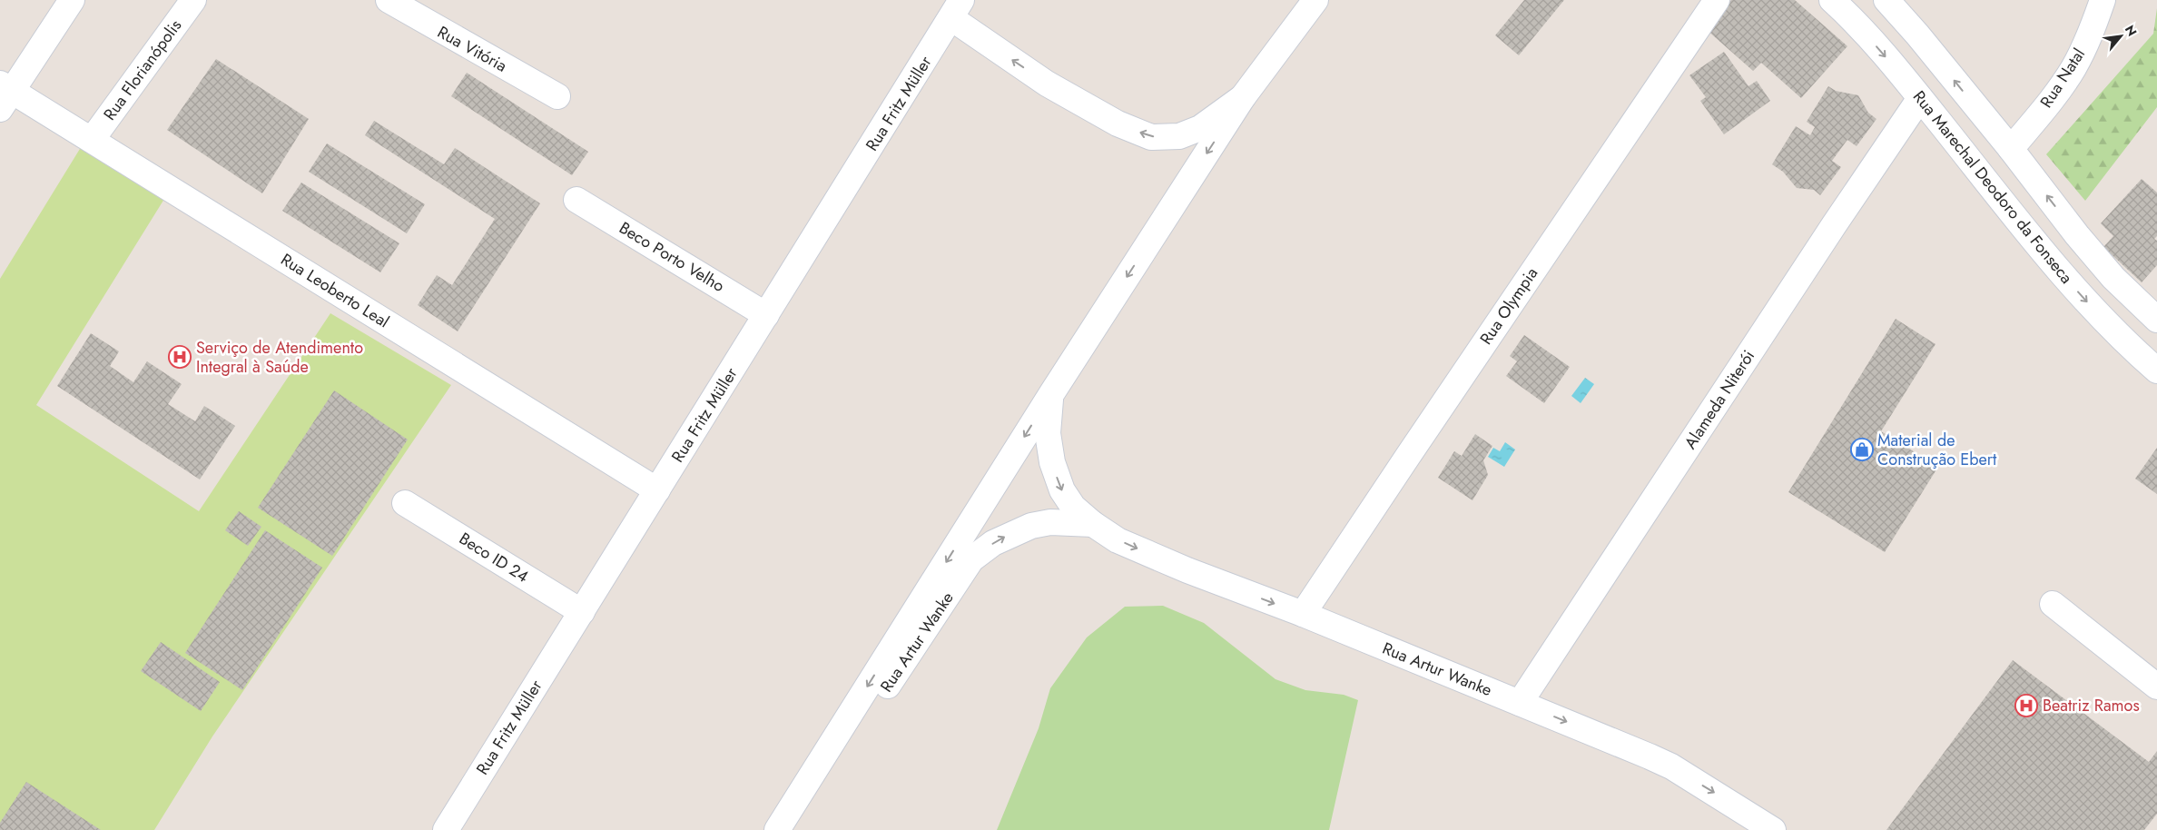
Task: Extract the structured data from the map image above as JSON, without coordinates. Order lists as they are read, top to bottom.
{
  "streets": {
    "street": [
      "Rua Vitória",
      "Rua Florianópolis",
      "Rua Natal",
      "Rua Fritz Müller",
      "Rua Marechal Deodoro da Fonseca",
      "Beco Porto Velho",
      "Rua Leoberto Leal",
      "Rua Olympia",
      "Alameda Niterói",
      "Beco ID 24",
      "Rua Artur Wanke"
    ]
  },
  "crossings": [
    ["Rua Florianópolis", "Rua Leoberto Leal"],
    ["Rua Fritz Müller", "Beco Porto Velho"],
    ["Rua Fritz Müller", "Rua Leoberto Leal"],
    ["Rua Fritz Müller", "Beco ID 24"],
    ["Rua Marechal Deodoro da Fonseca", "Alameda Niterói"],
    ["Rua Olympia", "Rua Artur Wanke"],
    ["Alameda Niterói", "Rua Artur Wanke"]
  ],
  "places": {
    "hospital": ["Serviço de Atendimento Integral à Saúde", "Beatriz Ramos"],
    "shop": ["Material de Construção Ebert"]
  },
  "north": "top right"
}
